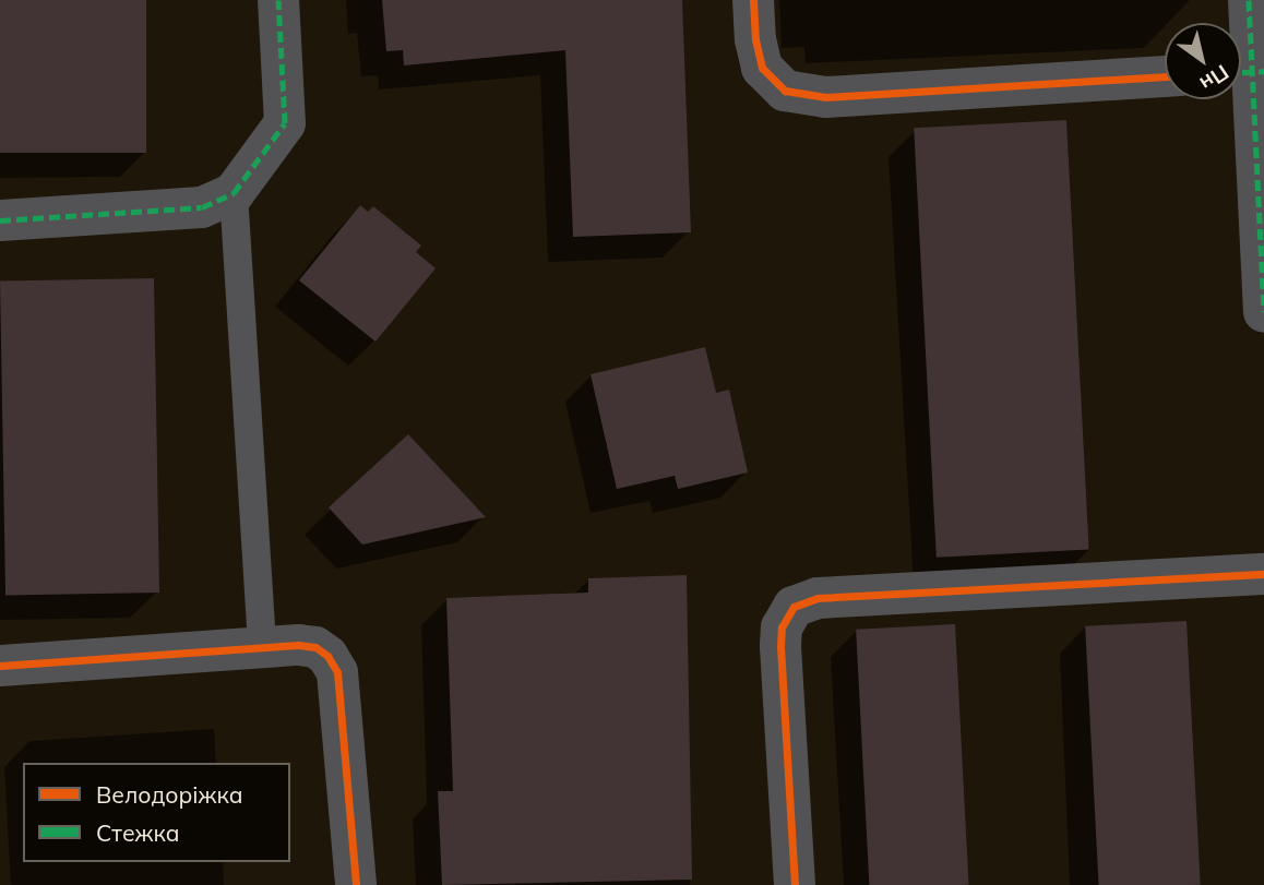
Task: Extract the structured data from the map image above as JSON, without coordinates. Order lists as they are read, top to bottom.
{
  "legend": ["Велодоріжка", "Стежка"],
  "north": "bottom right"
}
